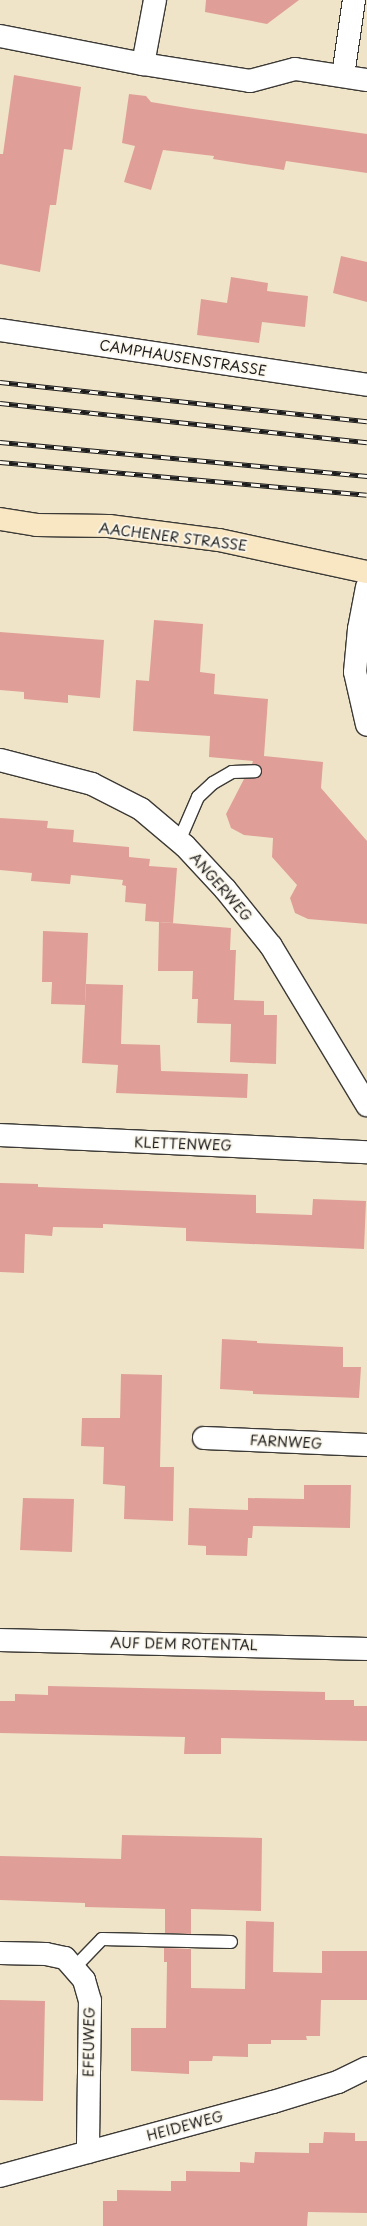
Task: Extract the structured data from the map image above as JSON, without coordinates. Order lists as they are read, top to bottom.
{
  "streets": {
    "main road": ["AACHENER STRASSE"],
    "street": [
      "CAMPHAUSENSTRASSE",
      "ANGERWEG",
      "KLETTENWEG",
      "FARNWEG",
      "AUF DEM ROTENTAL",
      "EFEUWEG",
      "HEIDEWEG"
    ]
  },
  "crossings": [
    ["EFEUWEG", "HEIDEWEG"]
  ]
}
